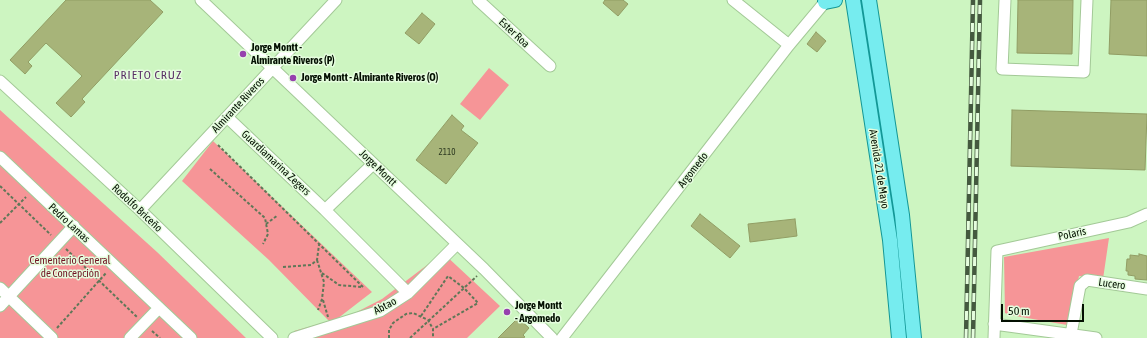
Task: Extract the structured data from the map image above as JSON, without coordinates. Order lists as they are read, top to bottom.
{
  "streets": {
    "main road": ["Avenida 21 de Mayo"],
    "street": [
      "Ester Roa",
      "Almirante Riveros",
      "Guardiamarina Zegers",
      "Jorge Montt",
      "Argomedo",
      "Rodolfo Briceño",
      "Pedro Lamas",
      "Polaris",
      "Lucero",
      "Abtao"
    ]
  },
  "crossings": [
    ["Almirante Riveros", "Guardiamarina Zegers"],
    ["Almirante Riveros", "Jorge Montt"],
    ["Almirante Riveros", "Rodolfo Briceño"],
    ["Guardiamarina Zegers", "Abtao"],
    ["Jorge Montt", "Abtao"]
  ],
  "districts": ["PRIETO CRUZ"],
  "parks": ["Cementerio General de Concepción"],
  "places": ["Jorge Montt - Almirante Riveros (P)", "Jorge Montt - Almirante Riveros (O)", "Jorge Montt - Argomedo"],
  "house_numbers": ["2110"],
  "scale_bar": "50 m"
}
